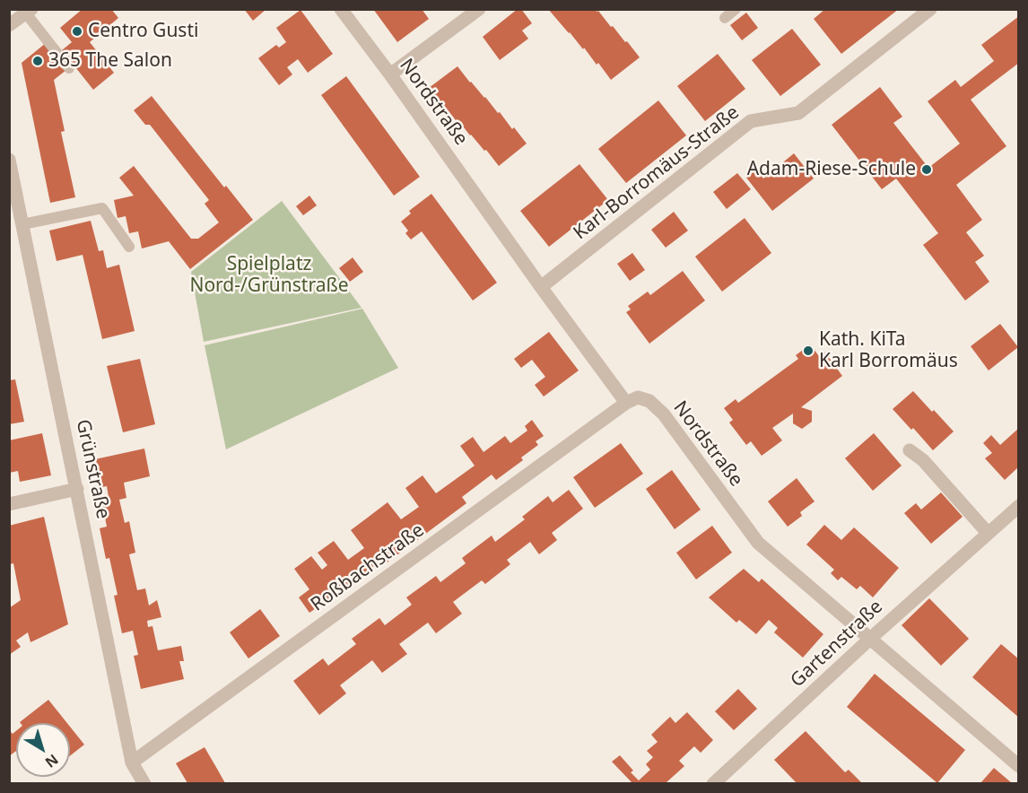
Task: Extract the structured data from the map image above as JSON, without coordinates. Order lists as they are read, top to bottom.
{
  "streets": {
    "street": [
      "Nordstraße",
      "Karl-Borromäus-Straße",
      "Grünstraße",
      "Roßbachstraße",
      "Gartenstraße"
    ]
  },
  "crossings": [
    ["Nordstraße", "Karl-Borromäus-Straße"],
    ["Nordstraße", "Roßbachstraße"],
    ["Nordstraße", "Gartenstraße"],
    ["Grünstraße", "Roßbachstraße"]
  ],
  "parks": ["Spielplatz Nord-/Grünstraße"],
  "places": [
    "Centro Gusti",
    "365 The Salon",
    "Adam-Riese-Schule",
    "Kath. KiTa Karl Borromäus"
  ],
  "north": "bottom right"
}
